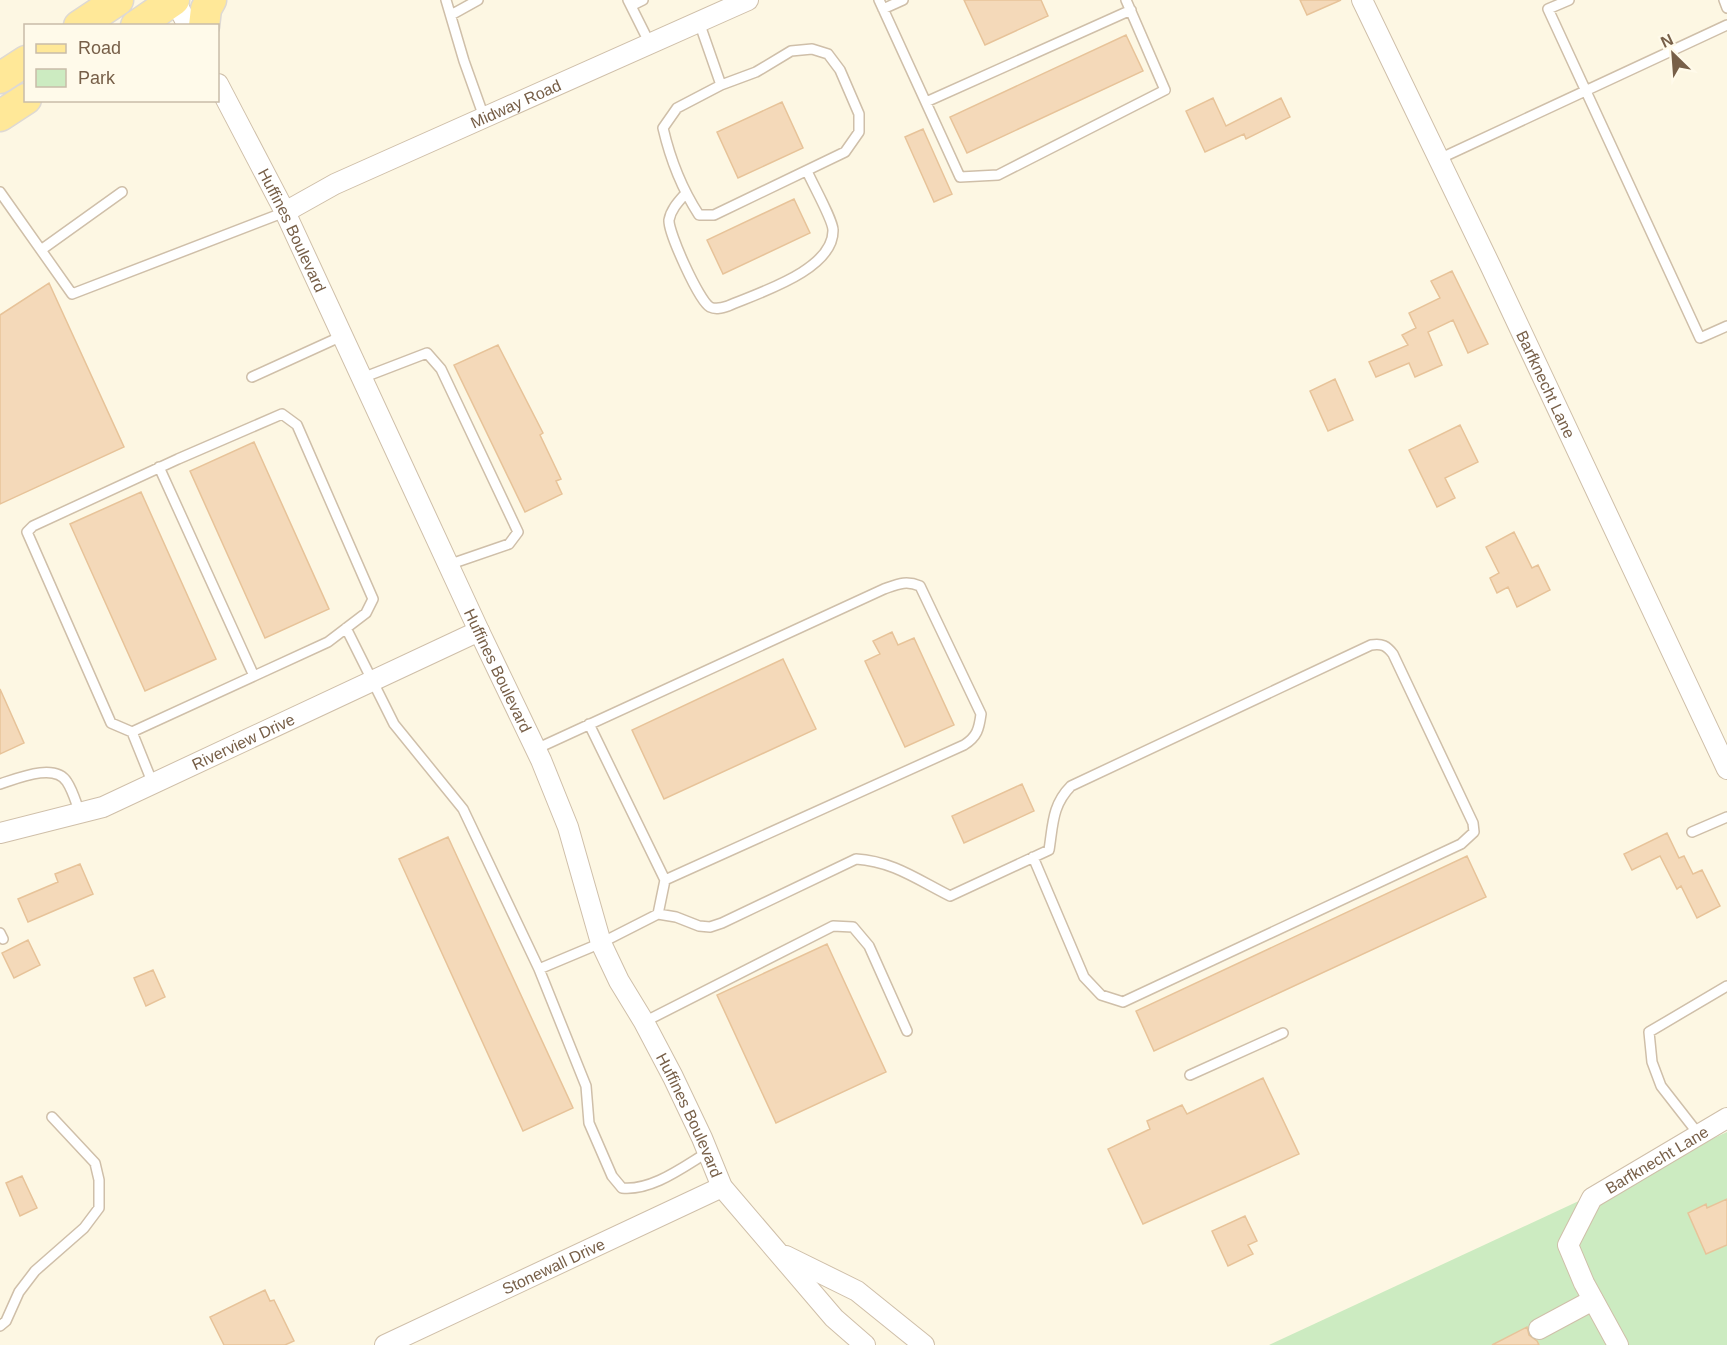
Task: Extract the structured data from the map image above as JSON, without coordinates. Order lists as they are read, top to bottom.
{
  "streets": {
    "street": [
      "Midway Road",
      "Huffines Boulevard",
      "Barfknecht Lane",
      "Riverview Drive",
      "Stonewall Drive"
    ]
  },
  "crossings": [
    ["Midway Road", "Huffines Boulevard"],
    ["Huffines Boulevard", "Riverview Drive"],
    ["Huffines Boulevard", "Stonewall Drive"]
  ],
  "legend": ["Road", "Park"],
  "north": "top left"
}
